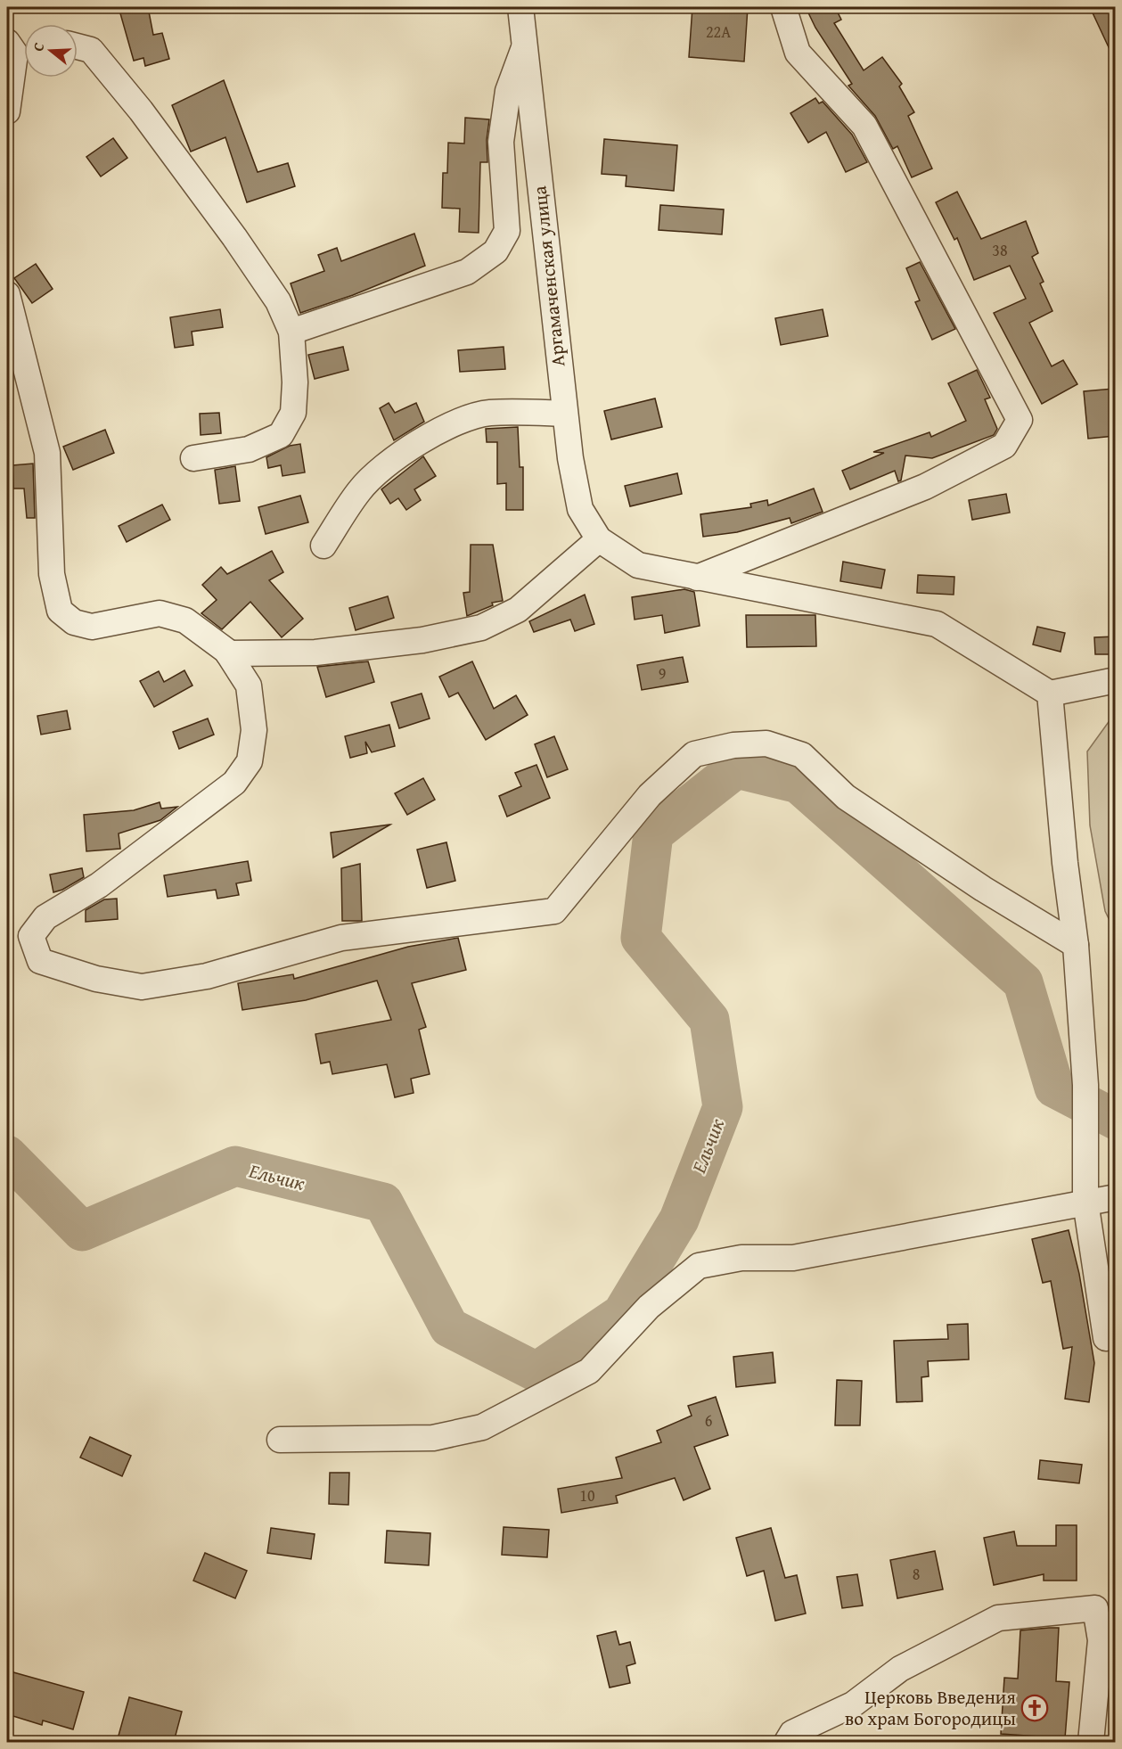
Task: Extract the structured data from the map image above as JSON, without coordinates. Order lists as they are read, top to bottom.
{
  "streets": {
    "street": ["Аргамаченская улица"]
  },
  "water": ["Ельчик"],
  "places": {
    "church": ["Церковь Введения во храм Богородицы"]
  },
  "house_numbers": [
    "22А",
    "38",
    "9",
    "6",
    "10",
    "8"
  ],
  "north": "left"
}
